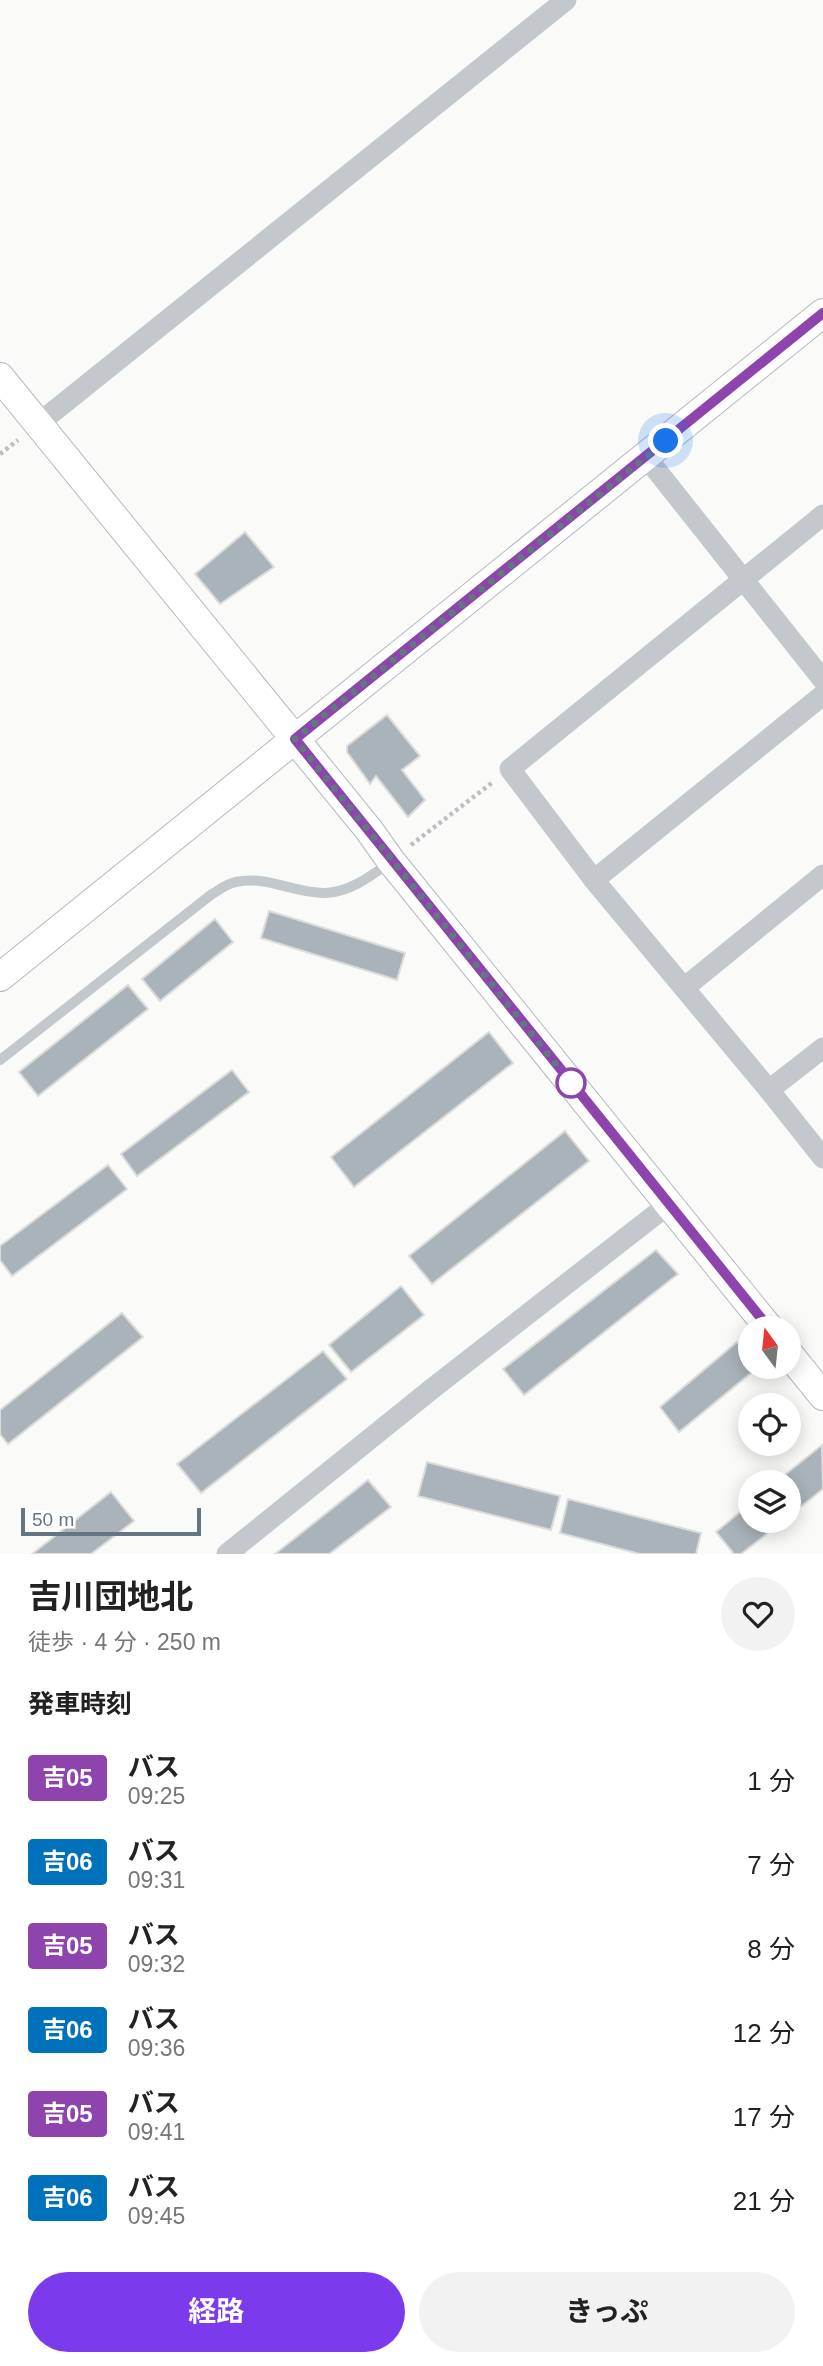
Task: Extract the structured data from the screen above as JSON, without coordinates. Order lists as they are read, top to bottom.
{
  "lines": ["bus line 吉05"],
  "scale_bar": "50 m",
  "north": "top",
  "page": {
    "scale": "50 m",
    "heading": [
      ["吉川団地北", "徒歩 · 4 分 · 250 m"],
      "発車時刻"
    ],
    "list": [
      {
        "mark": "吉05",
        "name": "バス",
        "note": "09:25",
        "value": "1 分"
      },
      {
        "mark": "吉06",
        "name": "バス",
        "note": "09:31",
        "value": "7 分"
      },
      {
        "mark": "吉05",
        "name": "バス",
        "note": "09:32",
        "value": "8 分"
      },
      {
        "mark": "吉06",
        "name": "バス",
        "note": "09:36",
        "value": "12 分"
      },
      {
        "mark": "吉05",
        "name": "バス",
        "note": "09:41",
        "value": "17 分"
      },
      {
        "mark": "吉06",
        "name": "バス",
        "note": "09:45",
        "value": "21 分"
      }
    ],
    "buttons": ["経路", "きっぷ"]
  }
}
